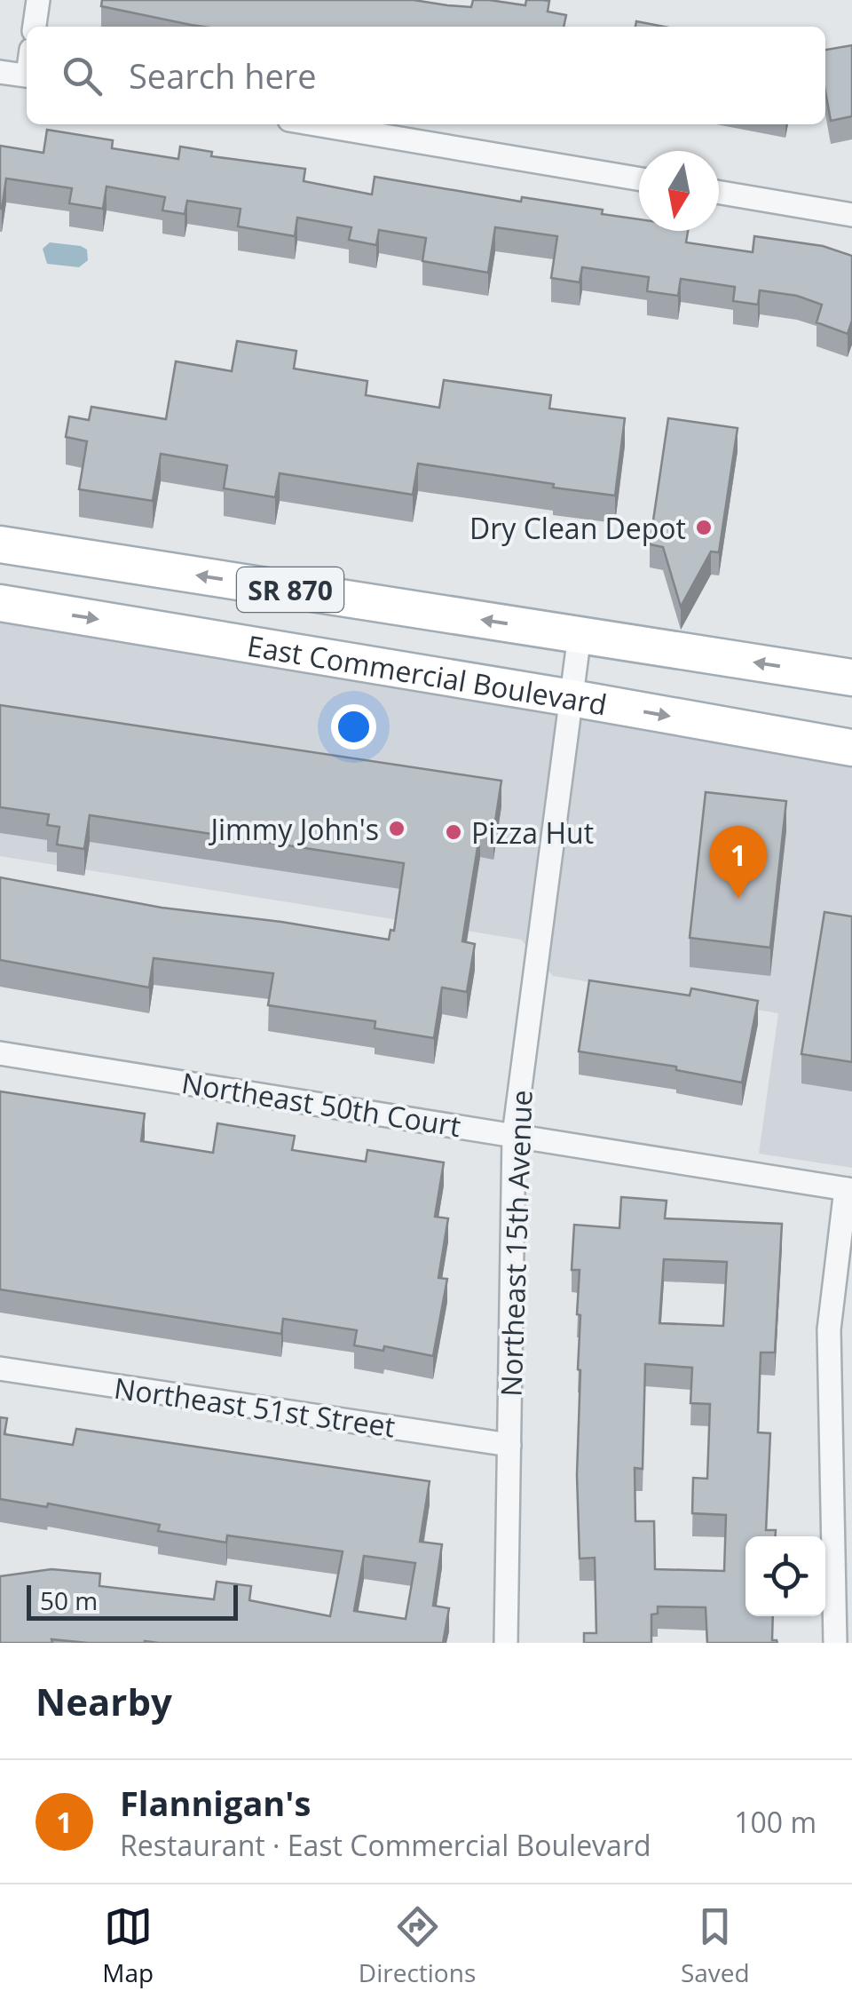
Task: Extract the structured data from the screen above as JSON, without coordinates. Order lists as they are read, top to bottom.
{
  "streets": {
    "main road": ["SR 870", "East Commercial Boulevard"],
    "street": ["Northeast 50th Court", "Northeast 15th Avenue", "Northeast 51st Street"]
  },
  "crossings": [
    ["SR 870", "Northeast 15th Avenue"],
    ["East Commercial Boulevard", "Northeast 15th Avenue"],
    ["Northeast 50th Court", "Northeast 15th Avenue"],
    ["Northeast 15th Avenue", "Northeast 51st Street"]
  ],
  "places": ["Dry Clean Depot", "Jimmy John's", "Pizza Hut"],
  "scale_bar": "50 m",
  "north": "bottom",
  "page": {
    "search": "Search here",
    "pins": "1",
    "scale": "50 m",
    "heading": "Nearby",
    "list": [
      {
        "mark": "1",
        "name": "Flannigan's",
        "note": "Restaurant · East Commercial Boulevard",
        "value": "100 m"
      }
    ],
    "nav": ["Map", "Directions", "Saved"]
  }
}
